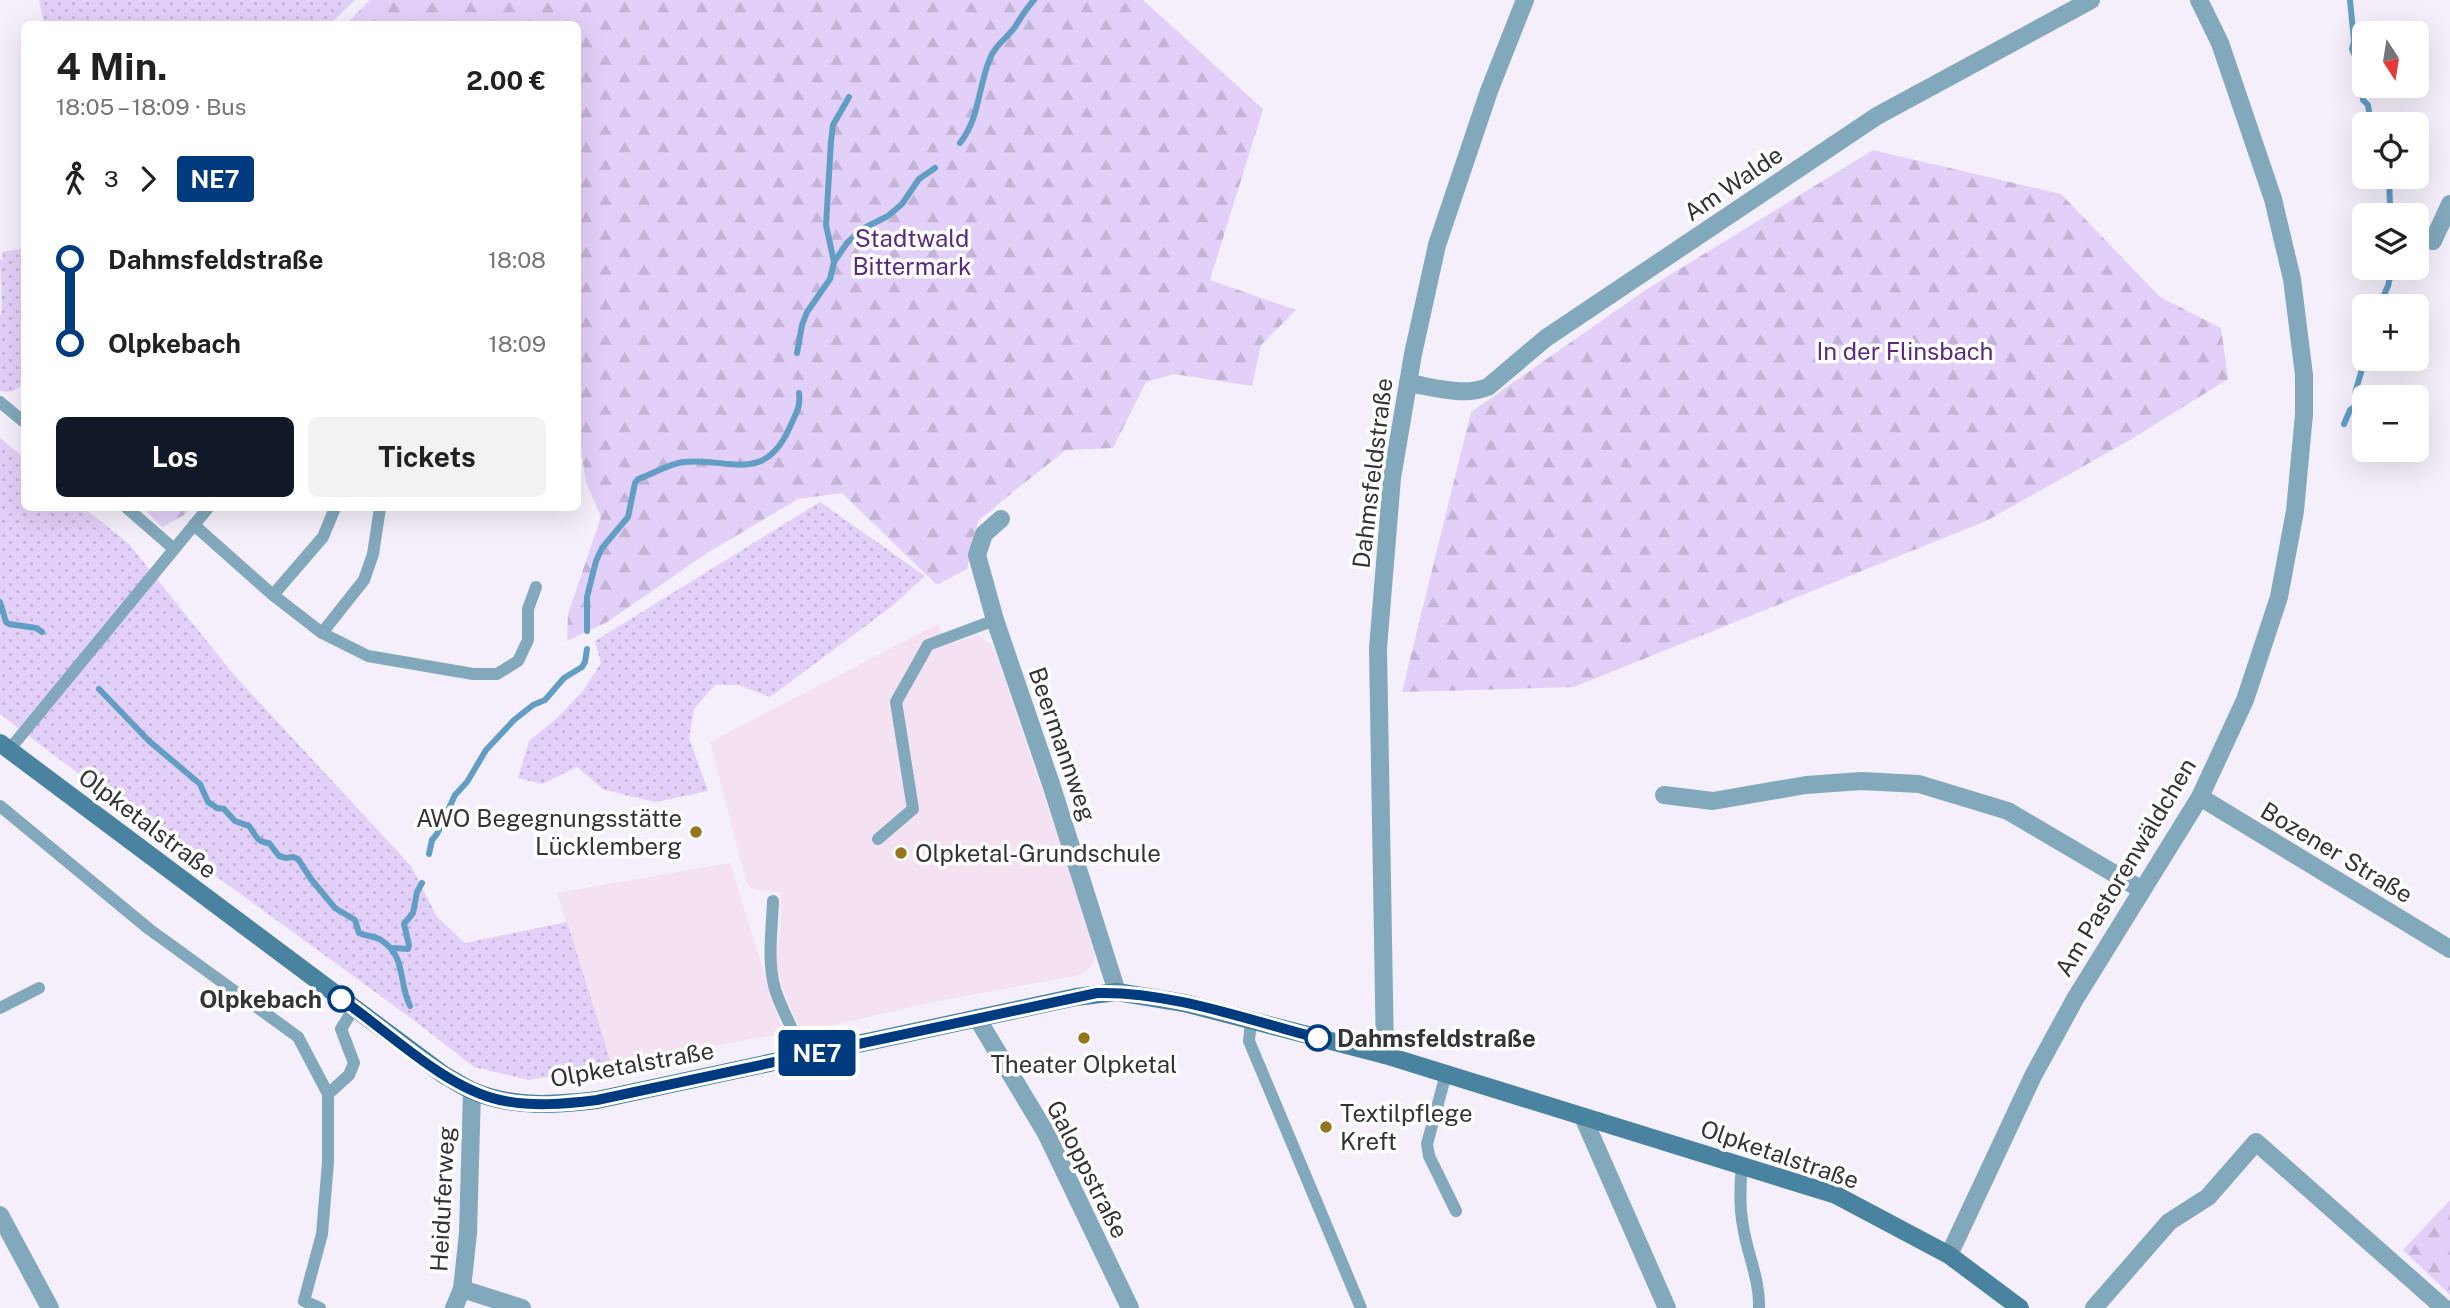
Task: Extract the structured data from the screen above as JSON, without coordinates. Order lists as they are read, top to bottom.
{
  "streets": {
    "street": [
      "Am Walde",
      "Dahmsfeldstraße",
      "Beermannweg",
      "Olpketalstraße",
      "Bozener Straße",
      "Am Pastorenwäldchen",
      "Galoppstraße",
      "Heiduferweg"
    ]
  },
  "crossings": [
    ["Am Walde", "Dahmsfeldstraße"],
    ["Dahmsfeldstraße", "Olpketalstraße"],
    ["Beermannweg", "Olpketalstraße"],
    ["Olpketalstraße", "Am Pastorenwäldchen"],
    ["Olpketalstraße", "Galoppstraße"],
    ["Olpketalstraße", "Heiduferweg"],
    ["Bozener Straße", "Am Pastorenwäldchen"]
  ],
  "parks": ["Stadtwald Bittermark", "In der Flinsbach"],
  "places": [
    "AWO Begegnungsstätte Lücklemberg",
    "Olpketal-Grundschule",
    "Olpkebach",
    "Theater Olpketal",
    "Dahmsfeldstraße",
    "Textilpflege Kreft"
  ],
  "lines": ["bus line NE7"],
  "north": "bottom",
  "page": {
    "on_map": "NE7",
    "map_buttons": ["+", "−"],
    "heading": ["4 Min.", "18:05 – 18:09 · Bus", "2.00 €"],
    "legs": ["3", "NE7"],
    "list": [
      {
        "name": "Dahmsfeldstraße",
        "value": "18:08"
      },
      {
        "name": "Olpkebach",
        "value": "18:09"
      }
    ],
    "buttons": ["Los", "Tickets"]
  }
}
